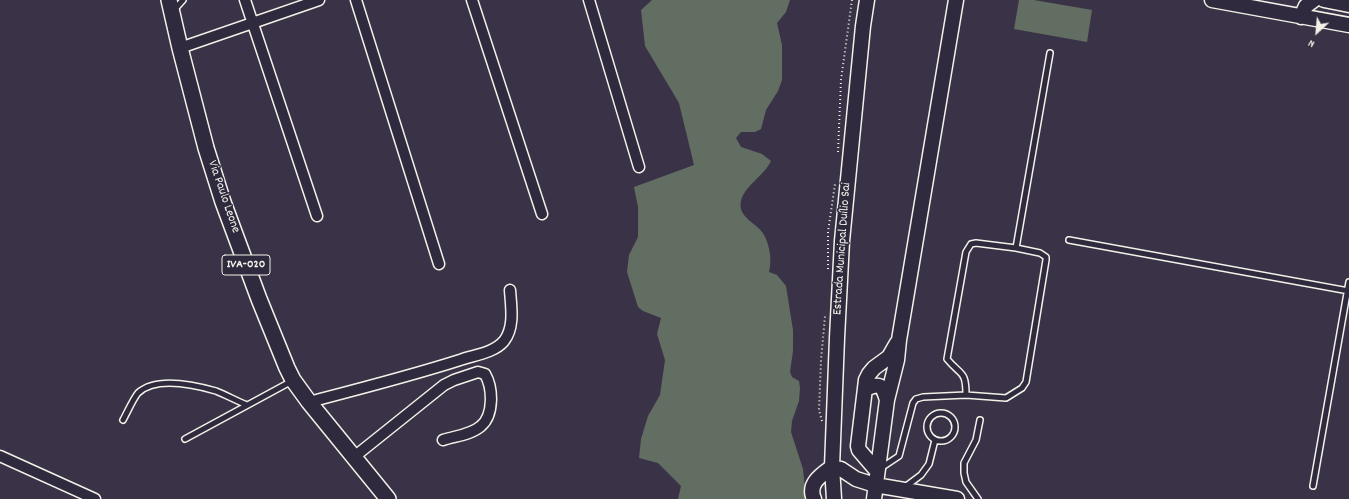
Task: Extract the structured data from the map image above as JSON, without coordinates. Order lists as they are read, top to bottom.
{
  "streets": {
    "main road": ["Via Paulo Leone", "IVA-020"],
    "street": ["Estrada Municipal Duílio Sai"]
  },
  "north": "bottom left"
}
